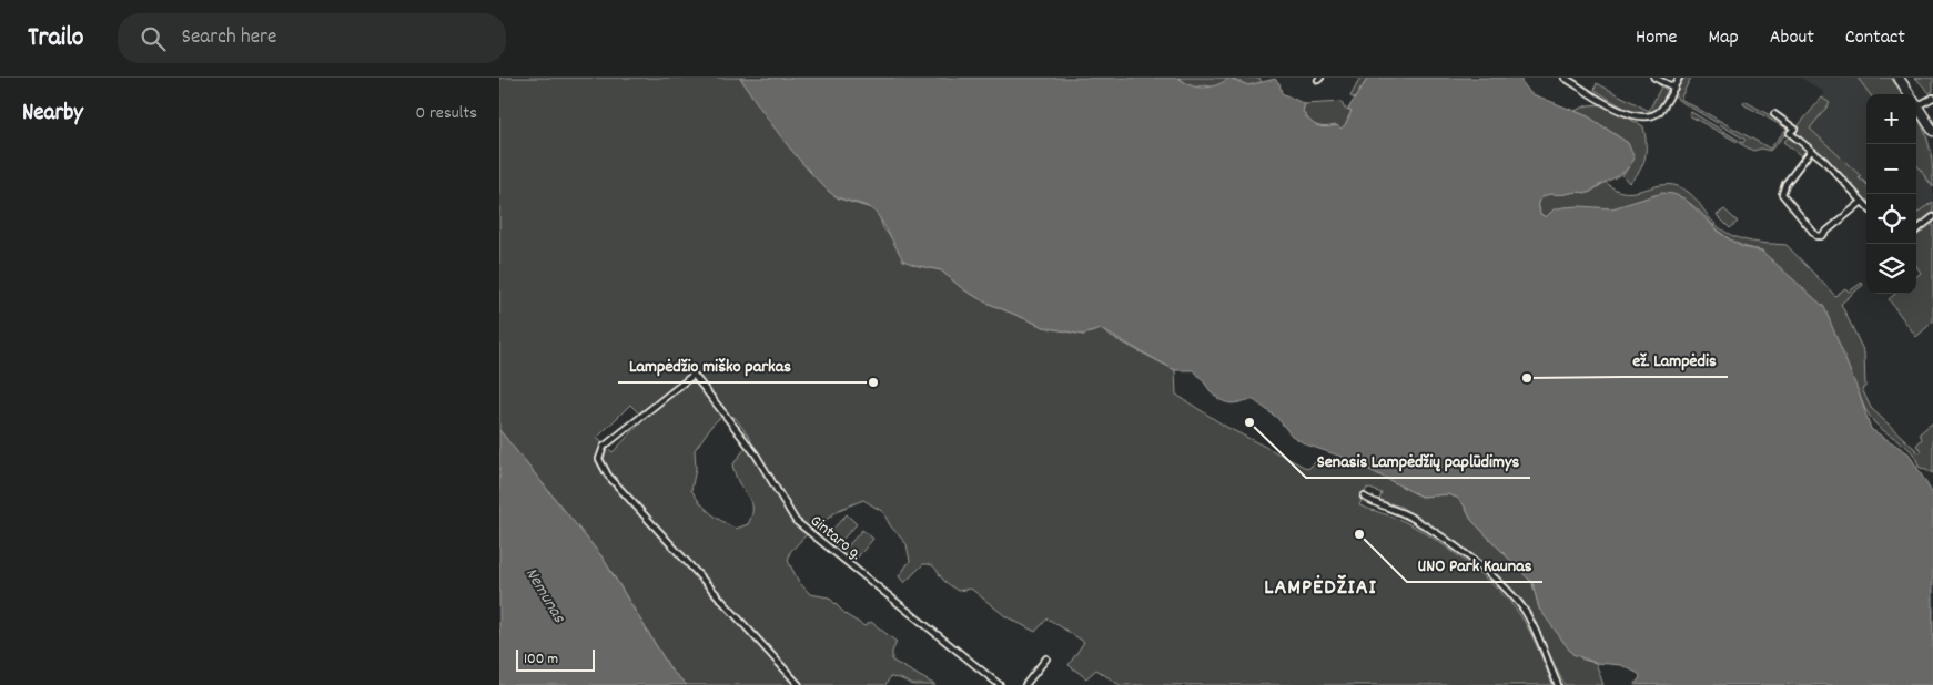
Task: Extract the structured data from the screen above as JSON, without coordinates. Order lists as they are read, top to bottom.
{
  "streets": {
    "street": ["Gintaro g."]
  },
  "districts": ["LAMPĖDŽIAI"],
  "water": ["Nemunas"],
  "places": [
    "ež. Lampėdis",
    "Lampėdžio miško parkas",
    "Senasis Lampėdžių paplūdimys",
    "UNO Park Kaunas"
  ],
  "scale_bar": "100 m",
  "page": {
    "header": "Trailo",
    "search": "Search here",
    "nav": [
      "Home",
      "Map",
      "About",
      "Contact"
    ],
    "heading": ["Nearby", "0 results"],
    "map_buttons": ["+", "−"],
    "scale": "100 m"
  }
}
